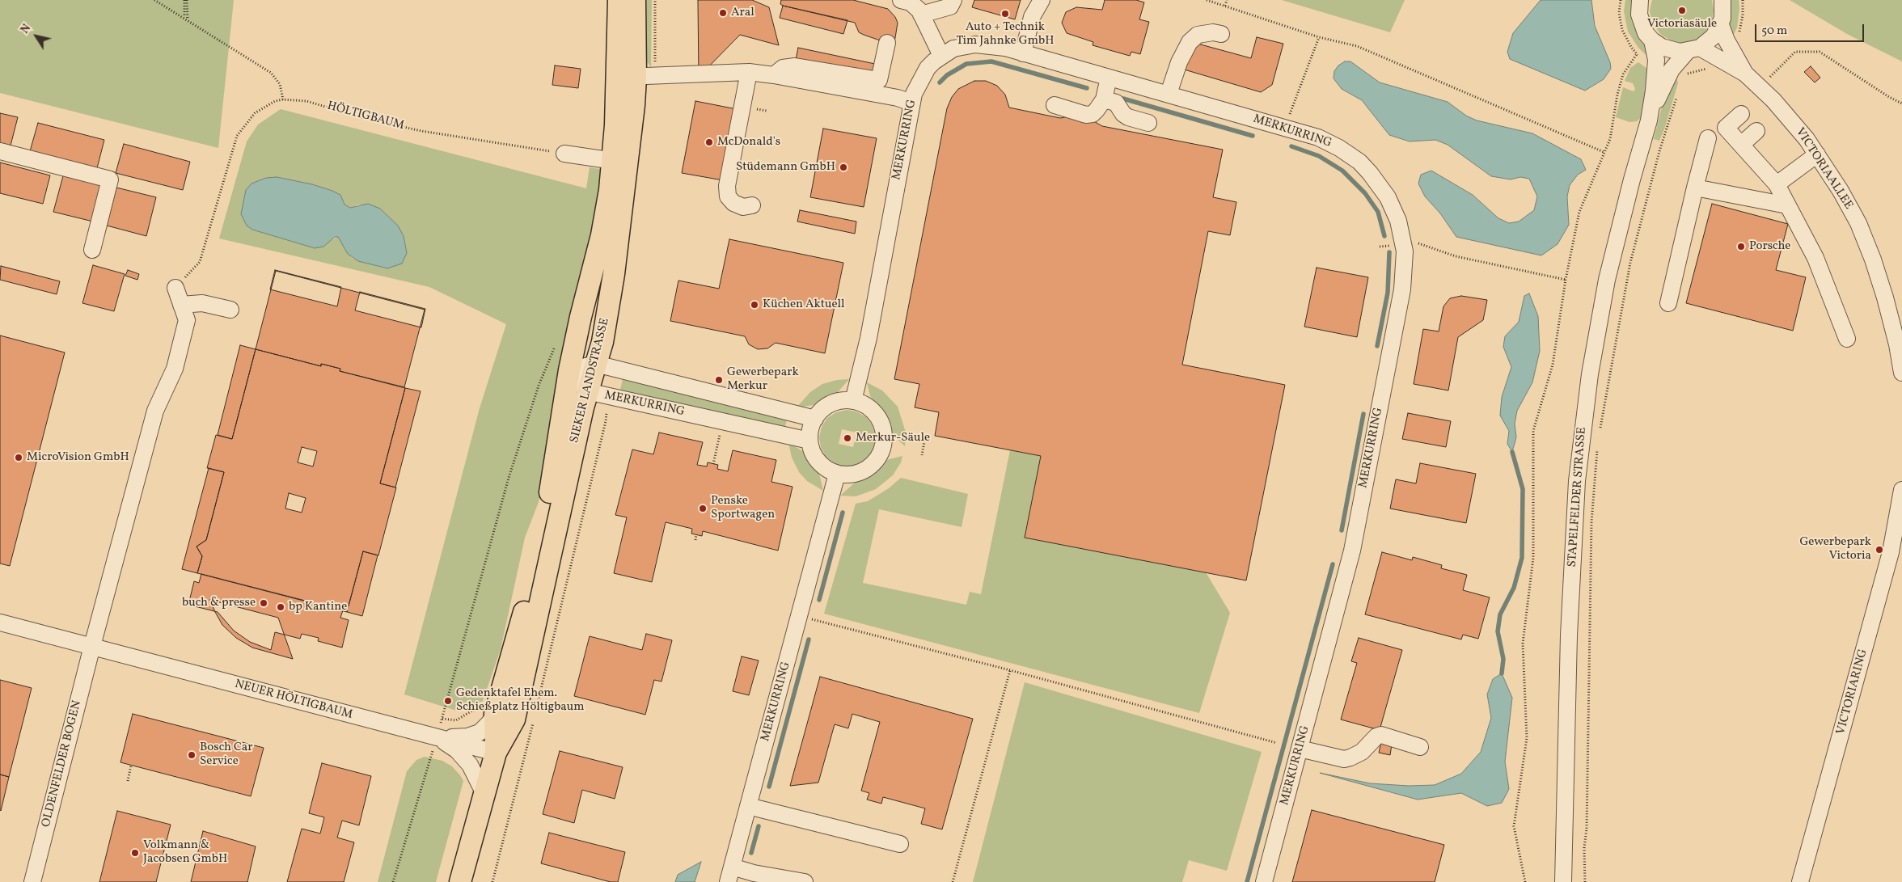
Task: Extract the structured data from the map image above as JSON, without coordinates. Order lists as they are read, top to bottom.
{
  "streets": {
    "main road": ["SIEKER LANDSTRASSE"],
    "street": [
      "MERKURRING",
      "VICTORIAALLEE",
      "STAPELFELDER STRASSE",
      "VICTORIARING",
      "NEUER HÖLTIGBAUM",
      "OLDENFELDER BOGEN"
    ],
    "path": ["HÖLTIGBAUM"]
  },
  "crossings": [
    ["MERKURRING", "SIEKER LANDSTRASSE"],
    ["VICTORIAALLEE", "STAPELFELDER STRASSE"],
    ["SIEKER LANDSTRASSE", "NEUER HÖLTIGBAUM"],
    ["NEUER HÖLTIGBAUM", "OLDENFELDER BOGEN"]
  ],
  "places": [
    "Victoriasäule",
    "Aral",
    "Auto + Technik Tim Jahnke GmbH",
    "McDonald's",
    "Stüdemann GmbH",
    "Porsche",
    "Küchen Aktuell",
    "Gewerbepark Merkur",
    "Merkur-Säule",
    "MicroVision GmbH",
    "Penske Sportwagen",
    "Gewerbepark Victoria",
    "buch & presse",
    "bp Kantine",
    "Gedenktafel Ehem. Schießplatz Höltigbaum",
    "Bosch Car Service",
    "Volkmann & Jacobsen GmbH"
  ],
  "scale_bar": "50 m",
  "north": "top left"
}
